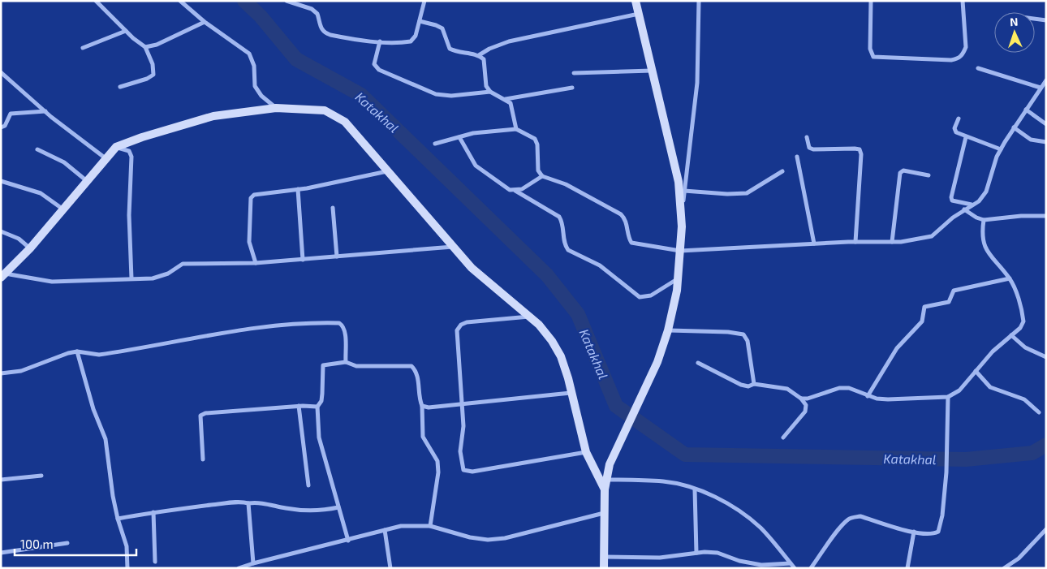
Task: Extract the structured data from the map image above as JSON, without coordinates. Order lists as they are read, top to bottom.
{
  "water": ["Katakhal"],
  "scale_bar": "100 m",
  "north": "top"
}
